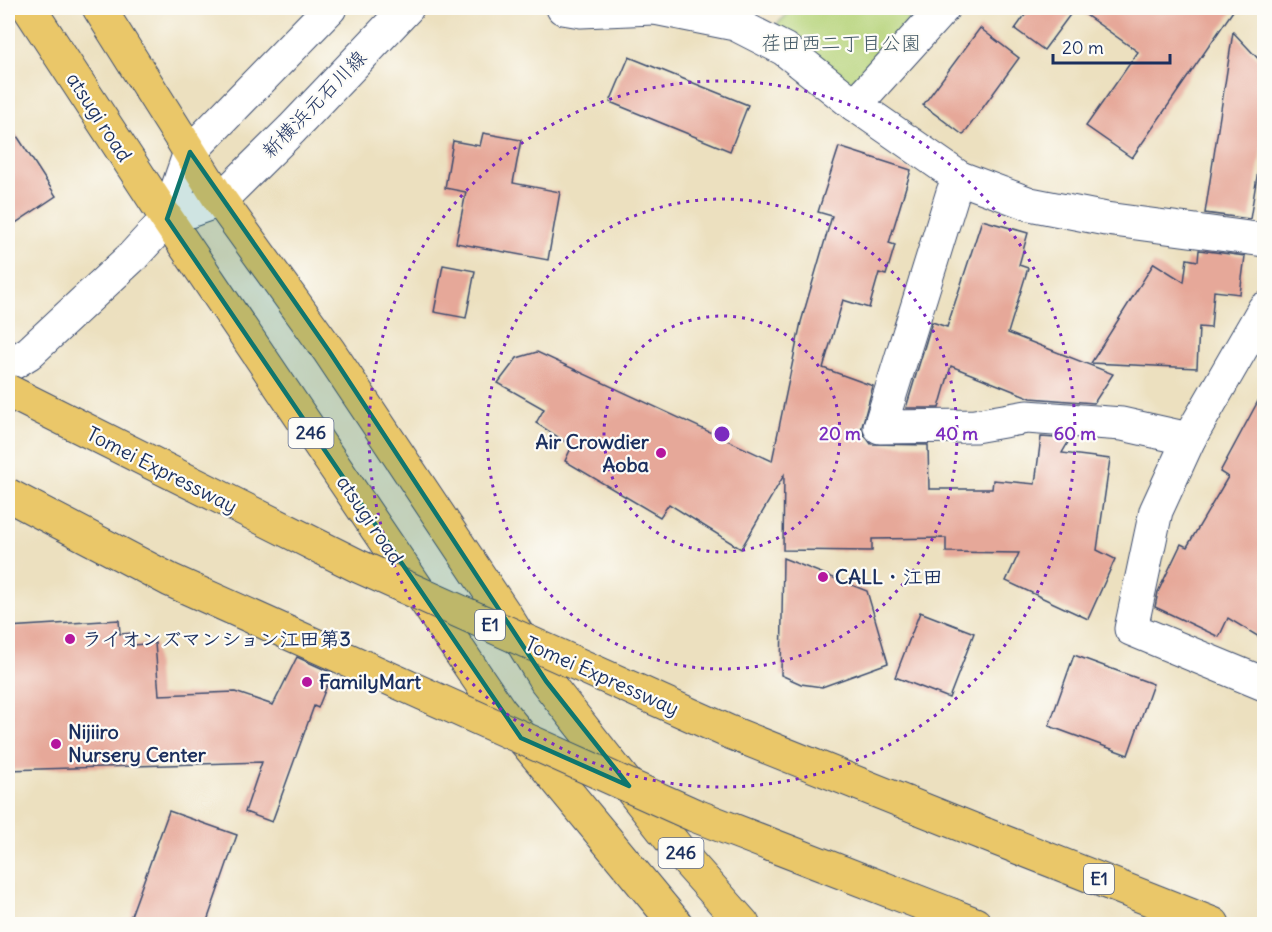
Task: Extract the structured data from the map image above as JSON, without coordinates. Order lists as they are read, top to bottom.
{
  "streets": {
    "highway": [
      "atsugi road",
      "246",
      "Tomei Expressway",
      "E1"
    ],
    "street": ["新横浜元石川線"]
  },
  "crossings": [
    ["新横浜元石川線", "246"]
  ],
  "parks": ["荏田西二丁目公園"],
  "places": [
    "Air Crowdier Aoba",
    "CALL・江田",
    "ライオンズマンション江田第3",
    "FamilyMart",
    "Nijiiro Nursery Center"
  ],
  "scale_bar": "20 m",
  "rings": ["20 m", "40 m", "60 m"]
}
